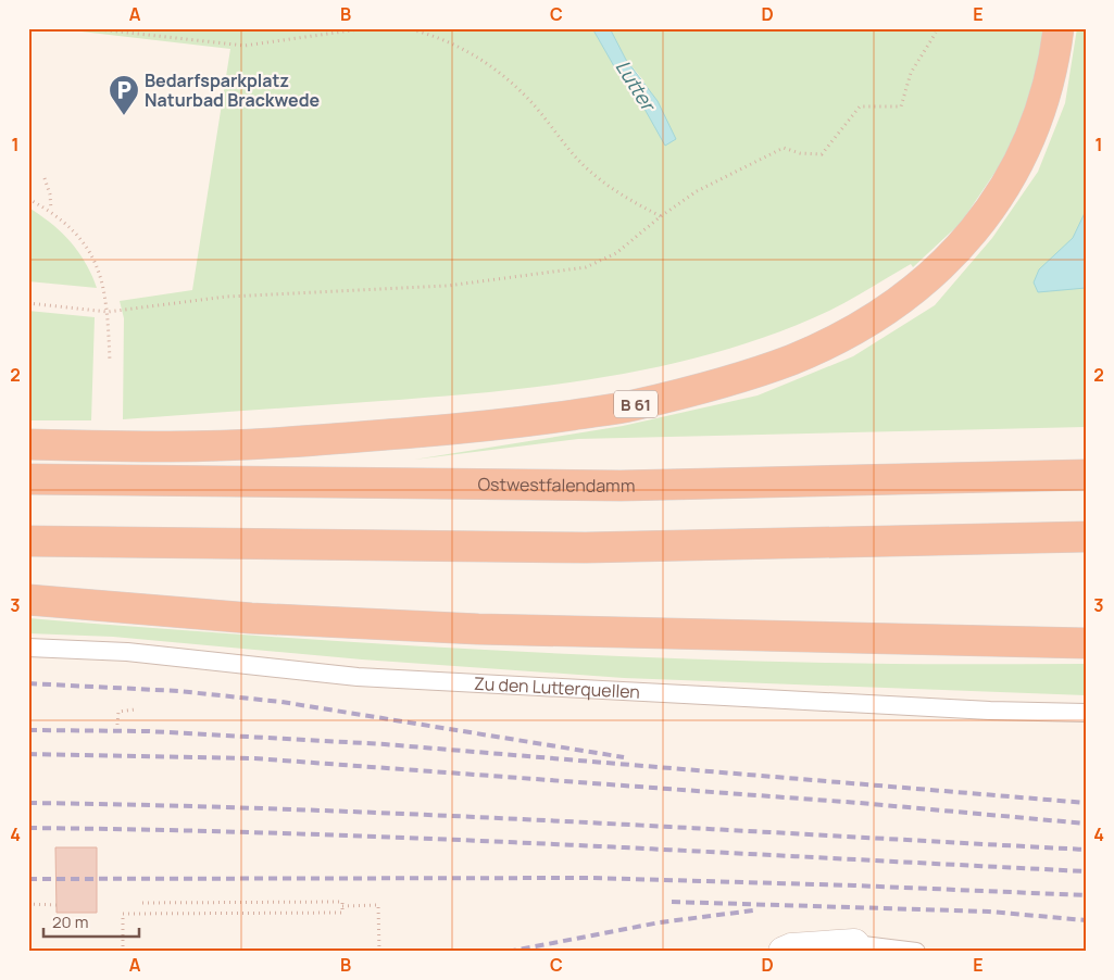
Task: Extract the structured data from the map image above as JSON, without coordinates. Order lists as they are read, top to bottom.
{
  "streets": {
    "highway": ["B 61", "Ostwestfalendamm"],
    "lane": ["Zu den Lutterquellen"]
  },
  "water": ["Lutter"],
  "places": {
    "parking": ["Bedarfsparkplatz Naturbad Brackwede"]
  },
  "scale_bar": "20 m",
  "grid": {
    "columns": [
      "A",
      "B",
      "C",
      "D",
      "E"
    ],
    "rows": [
      "1",
      "2",
      "3",
      "4"
    ]
  }
}
